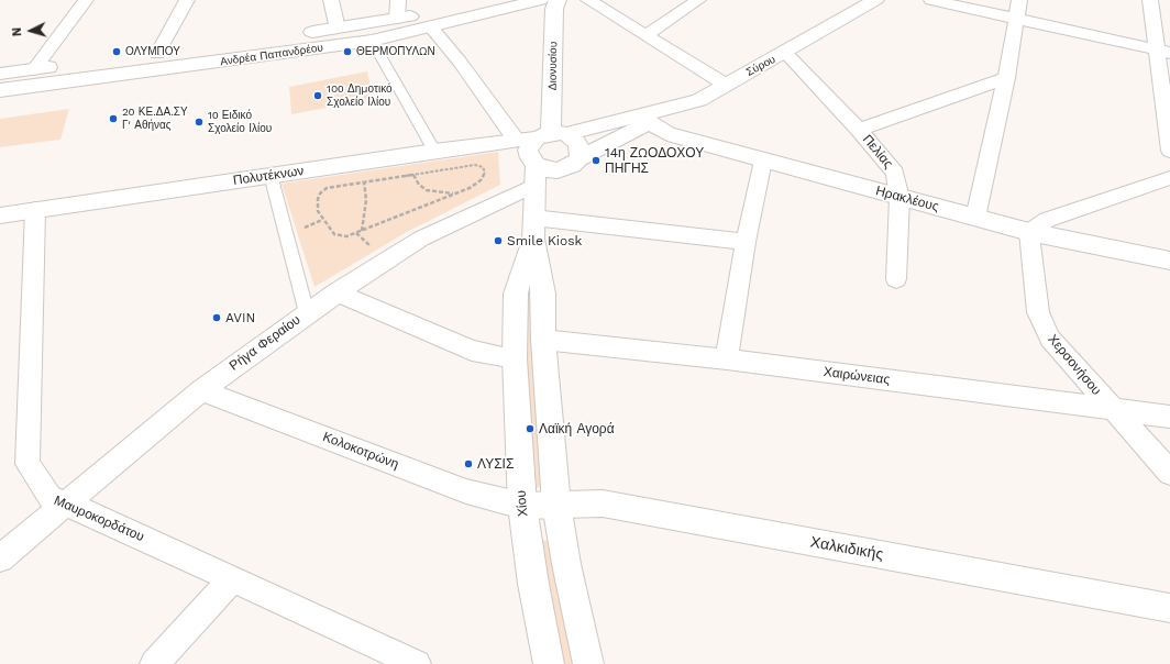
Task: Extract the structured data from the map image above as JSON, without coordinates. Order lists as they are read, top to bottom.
{
  "streets": {
    "street": [
      "Ανδρέα Παπανδρέου",
      "Διονυσίου",
      "Σύρου",
      "Πελίας",
      "Πολυτέκνων",
      "Ηρακλέους",
      "Ρήγα Φεραίου",
      "Χερσονήσου",
      "Χαιρώνειας",
      "Κολοκοτρώνη",
      "Χίου",
      "Μαυροκορδάτου",
      "Χαλκιδικής"
    ]
  },
  "crossings": [
    ["Διονυσίου", "Σύρου"],
    ["Διονυσίου", "Πολυτέκνων"],
    ["Διονυσίου", "Ρήγα Φεραίου"],
    ["Διονυσίου", "Χίου"],
    ["Σύρου", "Πελίας"],
    ["Σύρου", "Πολυτέκνων"],
    ["Σύρου", "Ηρακλέους"],
    ["Σύρου", "Ρήγα Φεραίου"],
    ["Πελίας", "Ηρακλέους"],
    ["Πολυτέκνων", "Μαυροκορδάτου"],
    ["Ηρακλέους", "Χερσονήσου"],
    ["Ρήγα Φεραίου", "Κολοκοτρώνη"],
    ["Ρήγα Φεραίου", "Χίου"],
    ["Ρήγα Φεραίου", "Μαυροκορδάτου"],
    ["Χερσονήσου", "Χαιρώνειας"],
    ["Χαιρώνειας", "Χίου"],
    ["Κολοκοτρώνη", "Χίου"],
    ["Κολοκοτρώνη", "Χαλκιδικής"],
    ["Χίου", "Χαλκιδικής"]
  ],
  "places": [
    "ΟΛΥΜΠΟΥ",
    "ΘΕΡΜΟΠΥΛΩΝ",
    "10ο Δημοτικό Σχολείο Ιλίου",
    "2ο ΚΕ.ΔΑ.ΣΥ Γ' Αθήνας",
    "1ο Ειδικό Σχολείο Ιλίου",
    "14η ΖΩΟΔΟΧΟΥ ΠΗΓΗΣ",
    "Smile Kiosk",
    "AVIN",
    "Λαϊκή Αγορά",
    "ΛΥΣΙΣ"
  ],
  "north": "left"
}
